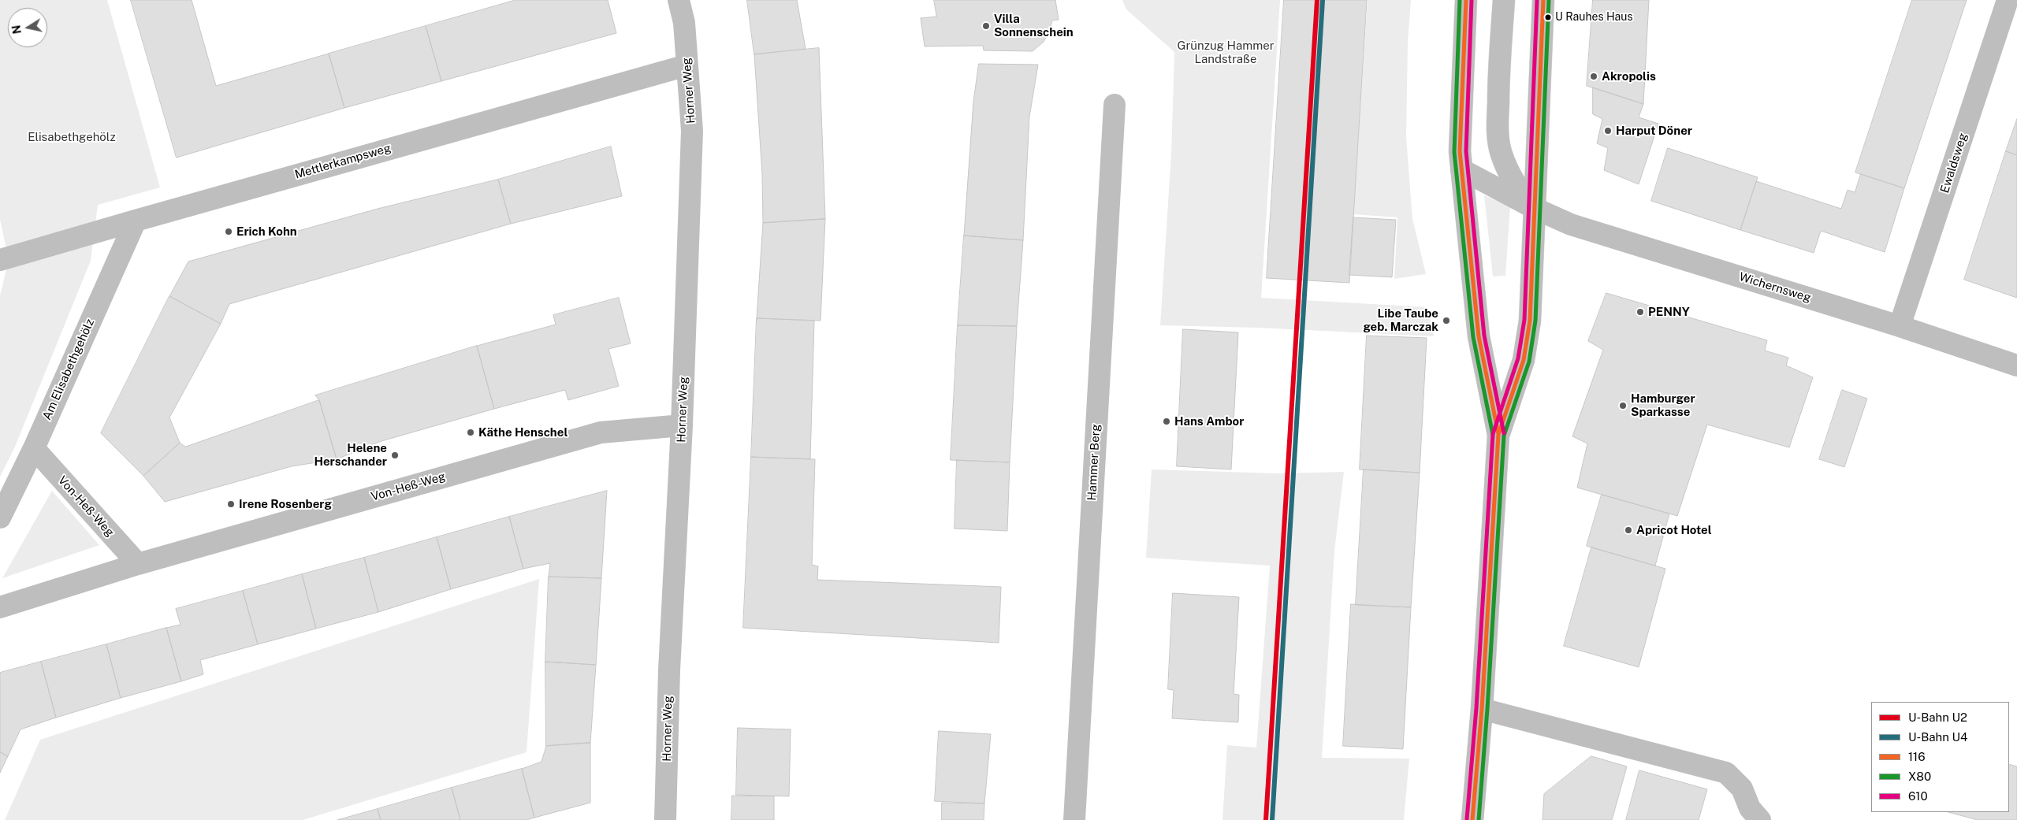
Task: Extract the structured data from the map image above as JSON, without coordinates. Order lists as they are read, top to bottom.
{
  "streets": {
    "street": [
      "Horner Weg",
      "Mettlerkampsweg",
      "Ewaldsweg",
      "Wichernsweg",
      "Am Elisabethgehölz",
      "Hammer Berg",
      "Von-Heß-Weg"
    ]
  },
  "crossings": [
    ["Horner Weg", "Mettlerkampsweg"],
    ["Horner Weg", "Von-Heß-Weg"],
    ["Mettlerkampsweg", "Am Elisabethgehölz"],
    ["Ewaldsweg", "Wichernsweg"],
    ["Am Elisabethgehölz", "Von-Heß-Weg"]
  ],
  "parks": ["Grünzug Hammer Landstraße", "Elisabethgehölz"],
  "places": [
    "U Rauhes Haus",
    "Villa Sonnenschein",
    "Akropolis",
    "Harput Döner",
    "Erich Kohn",
    "PENNY",
    "Libe Taube geb. Marczak",
    "Hamburger Sparkasse",
    "Hans Ambor",
    "Käthe Henschel",
    "Helene Herschander",
    "Irene Rosenberg",
    "Apricot Hotel"
  ],
  "lines": [
    "metro line U2",
    "metro line U4",
    "transit line 116",
    "transit line X80",
    "transit line 610"
  ],
  "legend": [
    "U-Bahn U2",
    "U-Bahn U4",
    "116",
    "X80",
    "610"
  ],
  "north": "left"
}
